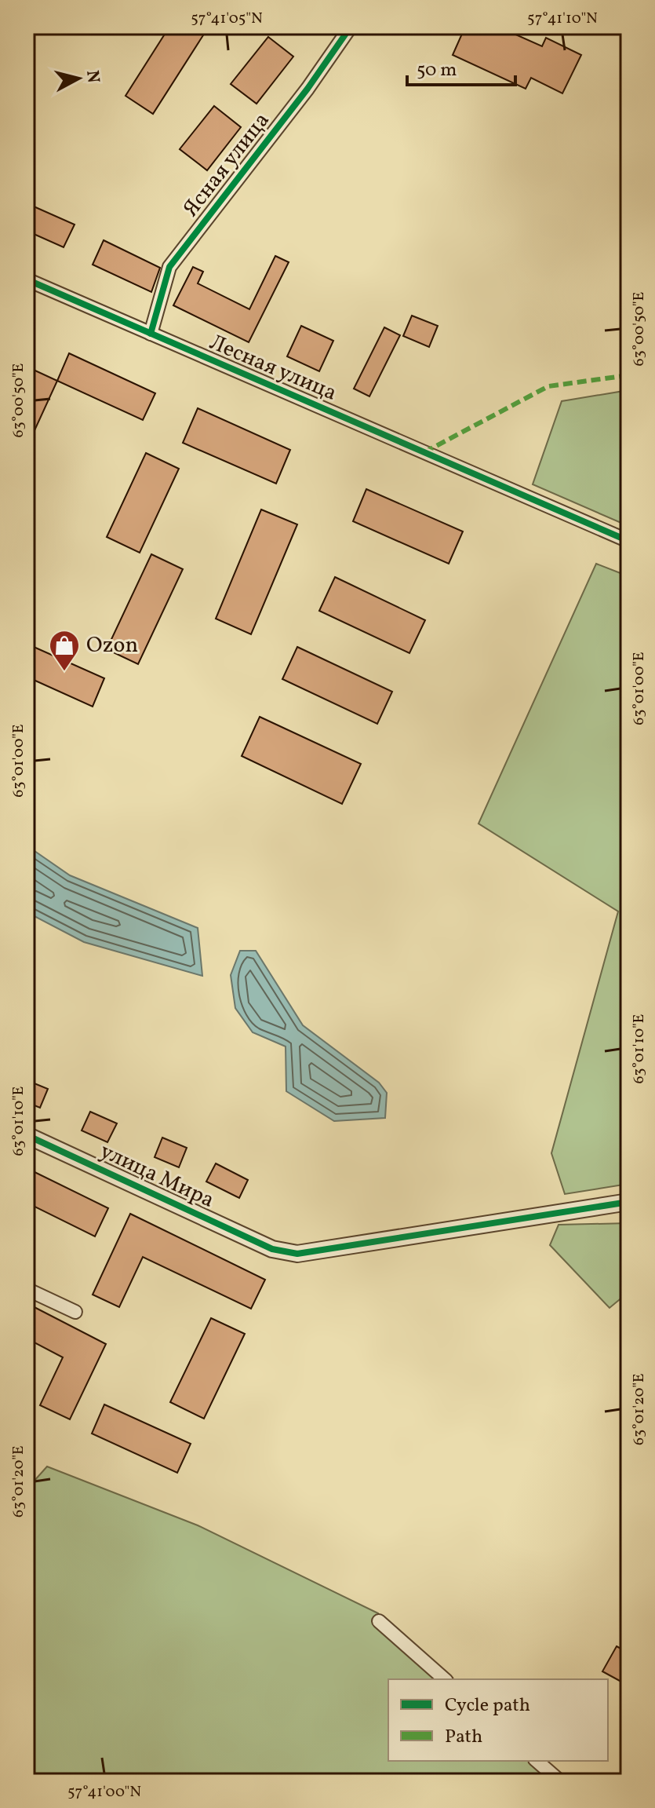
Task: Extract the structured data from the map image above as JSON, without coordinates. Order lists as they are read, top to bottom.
{
  "streets": {
    "street": ["Ясная улица", "Лесная улица", "улица Мира"]
  },
  "crossings": [
    ["Ясная улица", "Лесная улица"]
  ],
  "places": {
    "shop": ["Ozon"]
  },
  "legend": ["Cycle path", "Path"],
  "scale_bar": "50 m",
  "north": "right",
  "coordinates": [
    "57°41'05\"N",
    "57°41'10\"N",
    "63°00'50\"E",
    "63°01'00\"E",
    "63°01'10\"E",
    "63°01'20\"E",
    "57°41'00\"N"
  ]
}
